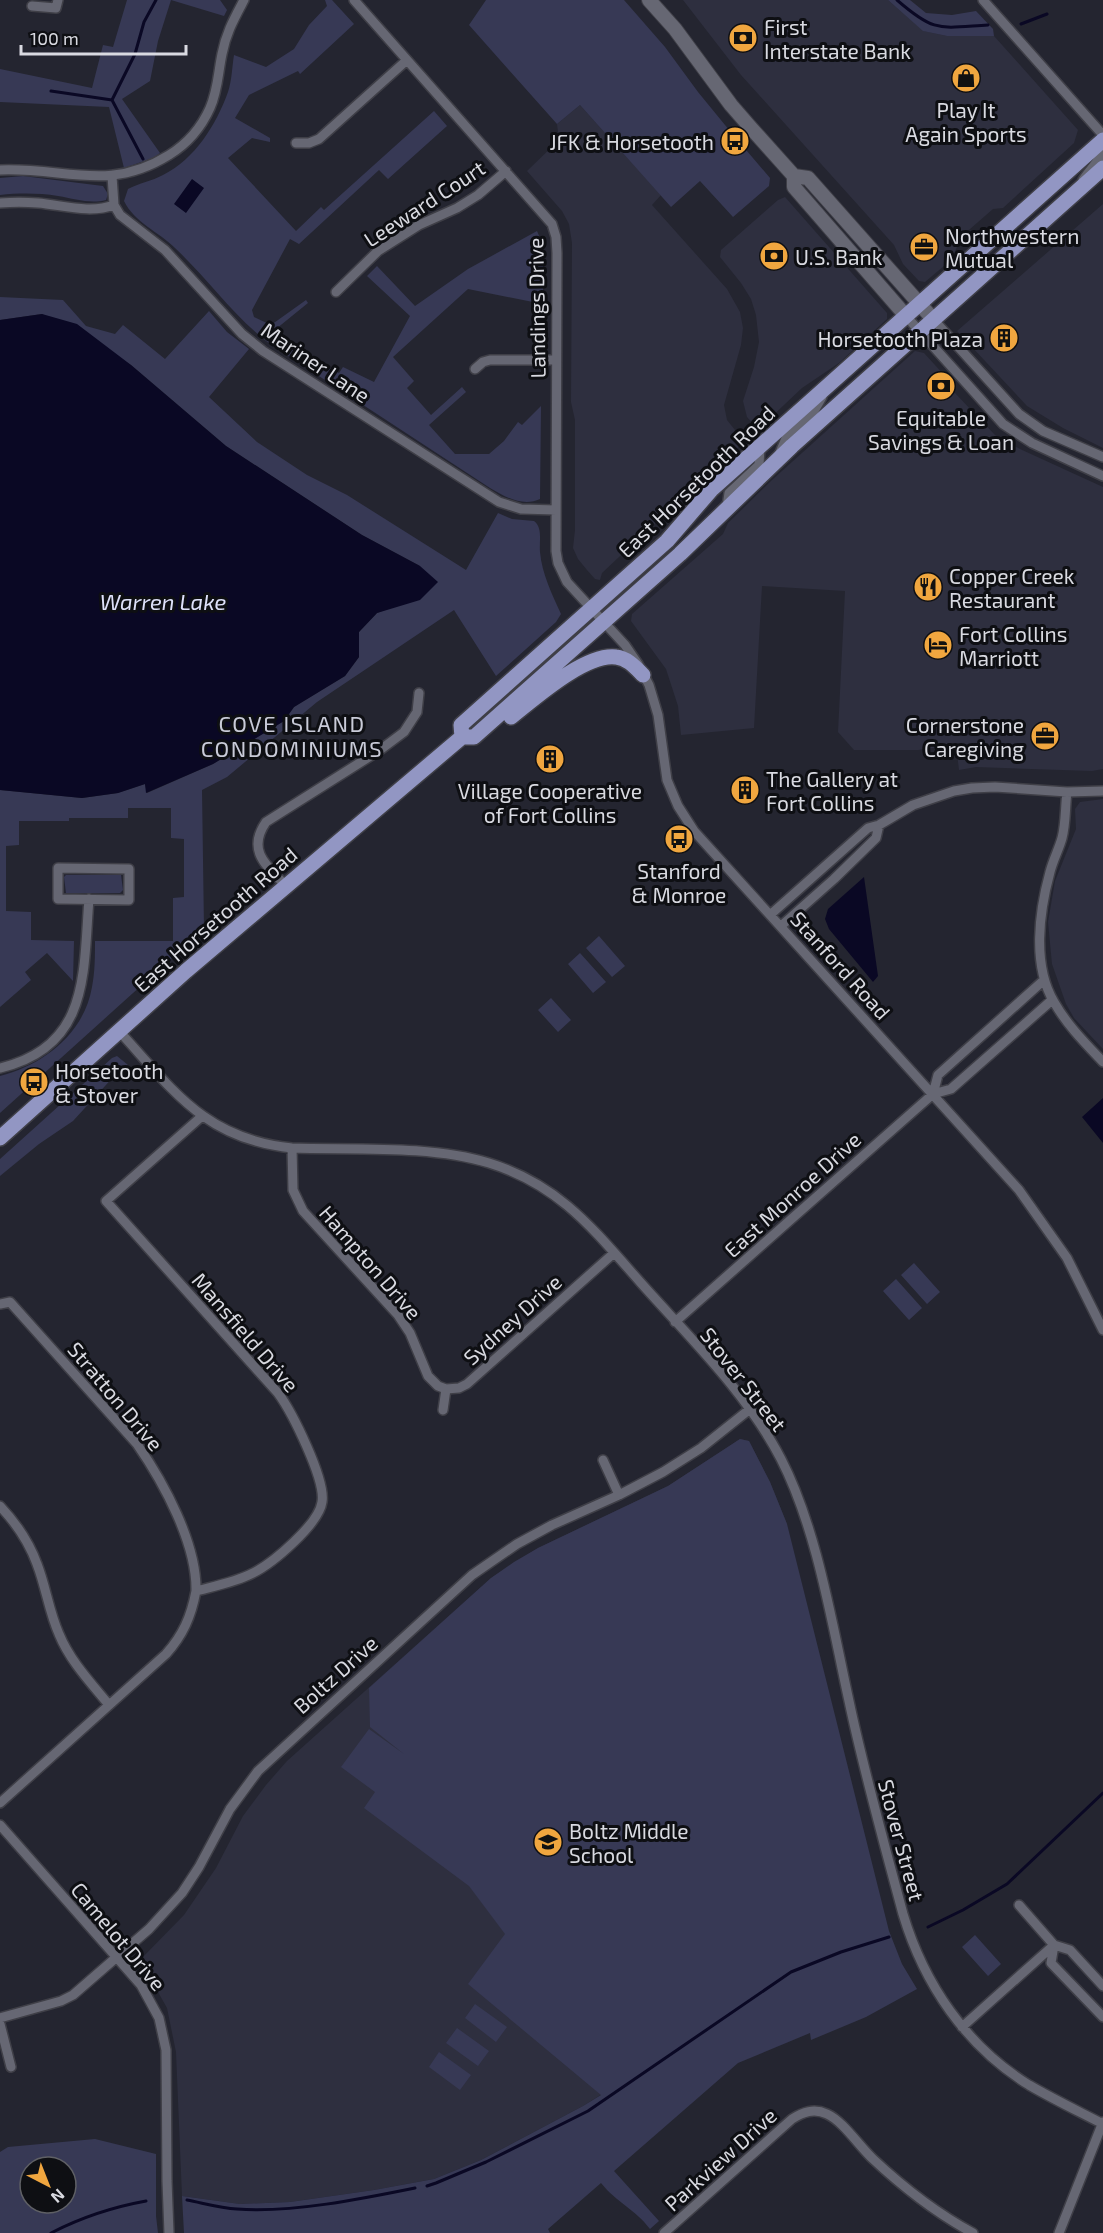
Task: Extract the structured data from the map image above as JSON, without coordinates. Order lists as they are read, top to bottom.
{
  "streets": {
    "main road": ["East Horsetooth Road"],
    "street": [
      "Leeward Court",
      "Landings Drive",
      "Mariner Lane",
      "Stanford Road",
      "East Monroe Drive",
      "Hampton Drive",
      "Sydney Drive",
      "Mansfield Drive",
      "Stover Street",
      "Stratton Drive",
      "Boltz Drive",
      "Camelot Drive",
      "Parkview Drive"
    ]
  },
  "crossings": [
    ["Leeward Court", "Landings Drive"],
    ["Landings Drive", "Mariner Lane"],
    ["Landings Drive", "East Horsetooth Road"],
    ["Landings Drive", "Stanford Road"],
    ["East Horsetooth Road", "Stanford Road"],
    ["East Horsetooth Road", "Stover Street"],
    ["Stanford Road", "East Monroe Drive"],
    ["East Monroe Drive", "Stover Street"],
    ["Hampton Drive", "Sydney Drive"],
    ["Hampton Drive", "Stover Street"],
    ["Sydney Drive", "Stover Street"],
    ["Mansfield Drive", "Stover Street"],
    ["Mansfield Drive", "Stratton Drive"],
    ["Stover Street", "Boltz Drive"],
    ["Boltz Drive", "Camelot Drive"]
  ],
  "districts": ["COVE ISLAND CONDOMINIUMS"],
  "water": ["Warren Lake"],
  "places": {
    "bank": ["First Interstate Bank", "U.S. Bank", "Equitable Savings & Loan"],
    "shop": ["Play It Again Sports"],
    "bus stop": ["JFK & Horsetooth", "Stanford & Monroe", "Horsetooth & Stover"],
    "office": ["Northwestern Mutual", "Cornerstone Caregiving"],
    "building": ["Horsetooth Plaza", "Village Cooperative of Fort Collins", "The Gallery at Fort Collins"],
    "restaurant": ["Copper Creek Restaurant"],
    "hotel": ["Fort Collins Marriott"],
    "school or university": ["Boltz Middle School"]
  },
  "scale_bar": "100 m",
  "north": "bottom right"
}
